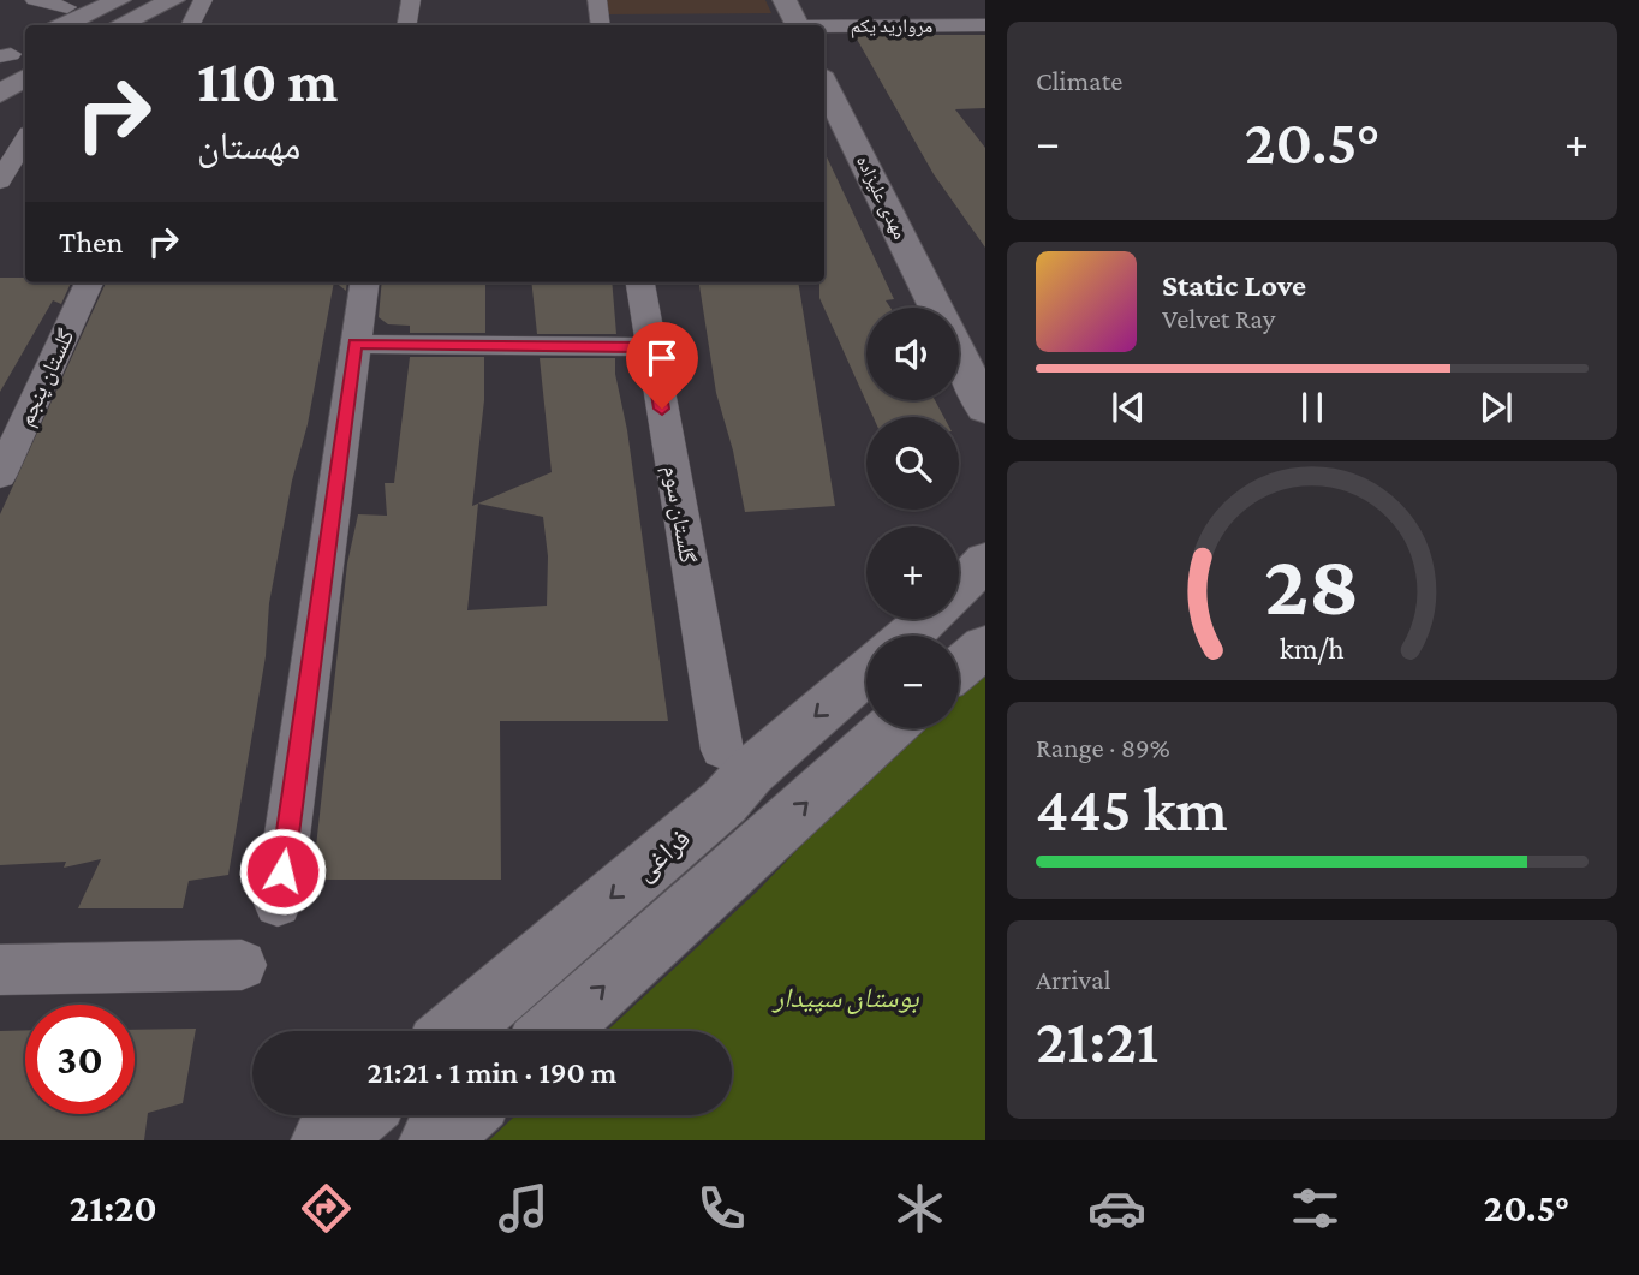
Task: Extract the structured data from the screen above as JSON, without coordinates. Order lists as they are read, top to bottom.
{
  "streets": {
    "street": [
      "مروارید یکم",
      "مهدی علیزاده",
      "گلستان پنجم",
      "گلستان سوم",
      "فراغی"
    ]
  },
  "parks": ["بوستان سپیدار"],
  "page": {
    "tile": [
      "Climate",
      ["Range · 89%", "445 km"],
      ["Arrival", "21:21"]
    ],
    "turn": ["110 m", "مهستان"],
    "heat": ["−", "20.5°", "+"],
    "then": "Then",
    "song": ["Static Love", "Velvet Ray"],
    "map_buttons": ["+", "−"],
    "limit": "30",
    "trip": "21:21 · 1 min · 190 m",
    "tabs": ["21:20", "20.5°"],
    "gauge": ["28", "km/h"]
  }
}
